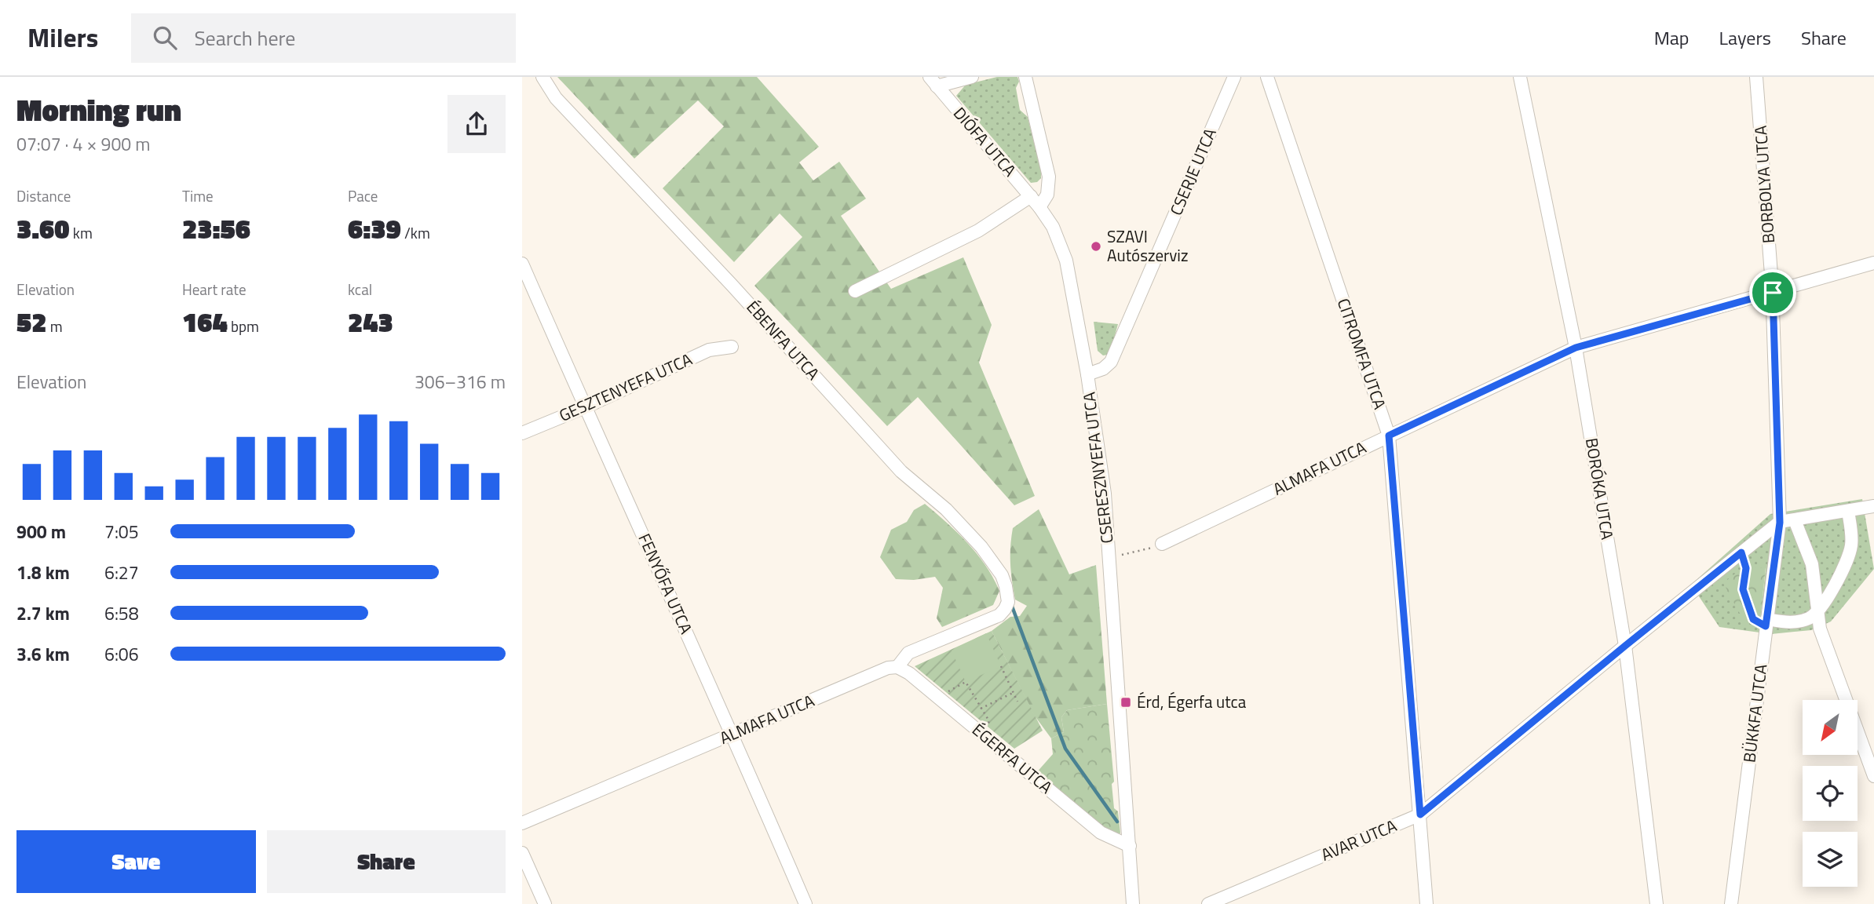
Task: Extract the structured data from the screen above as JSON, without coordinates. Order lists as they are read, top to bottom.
{
  "streets": {
    "street": [
      "DIÓFA UTCA",
      "CSERJE UTCA",
      "BORBOLYA UTCA",
      "ÉBENFA UTCA",
      "CITROMFA UTCA",
      "GESZTENYEFA UTCA",
      "CSERESZNYEFA UTCA",
      "ALMAFA UTCA",
      "BORÓKA UTCA",
      "FENYŐFA UTCA",
      "BÜKKFA UTCA",
      "ÉGERFA UTCA",
      "AVAR UTCA"
    ]
  },
  "crossings": [
    ["DIÓFA UTCA", "CSERESZNYEFA UTCA"],
    ["CSERJE UTCA", "CSERESZNYEFA UTCA"],
    ["BORBOLYA UTCA", "ALMAFA UTCA"],
    ["BORBOLYA UTCA", "BÜKKFA UTCA"],
    ["BORBOLYA UTCA", "AVAR UTCA"],
    ["ÉBENFA UTCA", "ALMAFA UTCA"],
    ["CITROMFA UTCA", "ALMAFA UTCA"],
    ["CITROMFA UTCA", "AVAR UTCA"],
    ["GESZTENYEFA UTCA", "FENYŐFA UTCA"],
    ["CSERESZNYEFA UTCA", "ÉGERFA UTCA"],
    ["ALMAFA UTCA", "BORÓKA UTCA"],
    ["ALMAFA UTCA", "FENYŐFA UTCA"],
    ["ALMAFA UTCA", "ÉGERFA UTCA"],
    ["BORÓKA UTCA", "AVAR UTCA"],
    ["BÜKKFA UTCA", "AVAR UTCA"]
  ],
  "places": {
    "other": ["SZAVI Autószerviz"],
    "transit": ["Érd, Égerfa utca"]
  },
  "north": "bottom left",
  "page": {
    "header": "Milers",
    "search": "Search here",
    "nav": ["Map", "Layers", "Share"],
    "heading": ["Morning run", "07:07 · 4 × 900 m"],
    "stats": [
      ["Distance", "3.60 km"],
      ["Time", "23:56"],
      ["Pace", "6:39 /km"],
      ["Elevation", "52 m"],
      ["Heart rate", "164 bpm"],
      ["kcal", "243"]
    ],
    "chart": ["Elevation", "306–316 m"],
    "list": [
      {
        "name": "900 m",
        "note": "7:05"
      },
      {
        "name": "1.8 km",
        "note": "6:27"
      },
      {
        "name": "2.7 km",
        "note": "6:58"
      },
      {
        "name": "3.6 km",
        "note": "6:06"
      }
    ],
    "buttons": ["Save", "Share"]
  }
}
